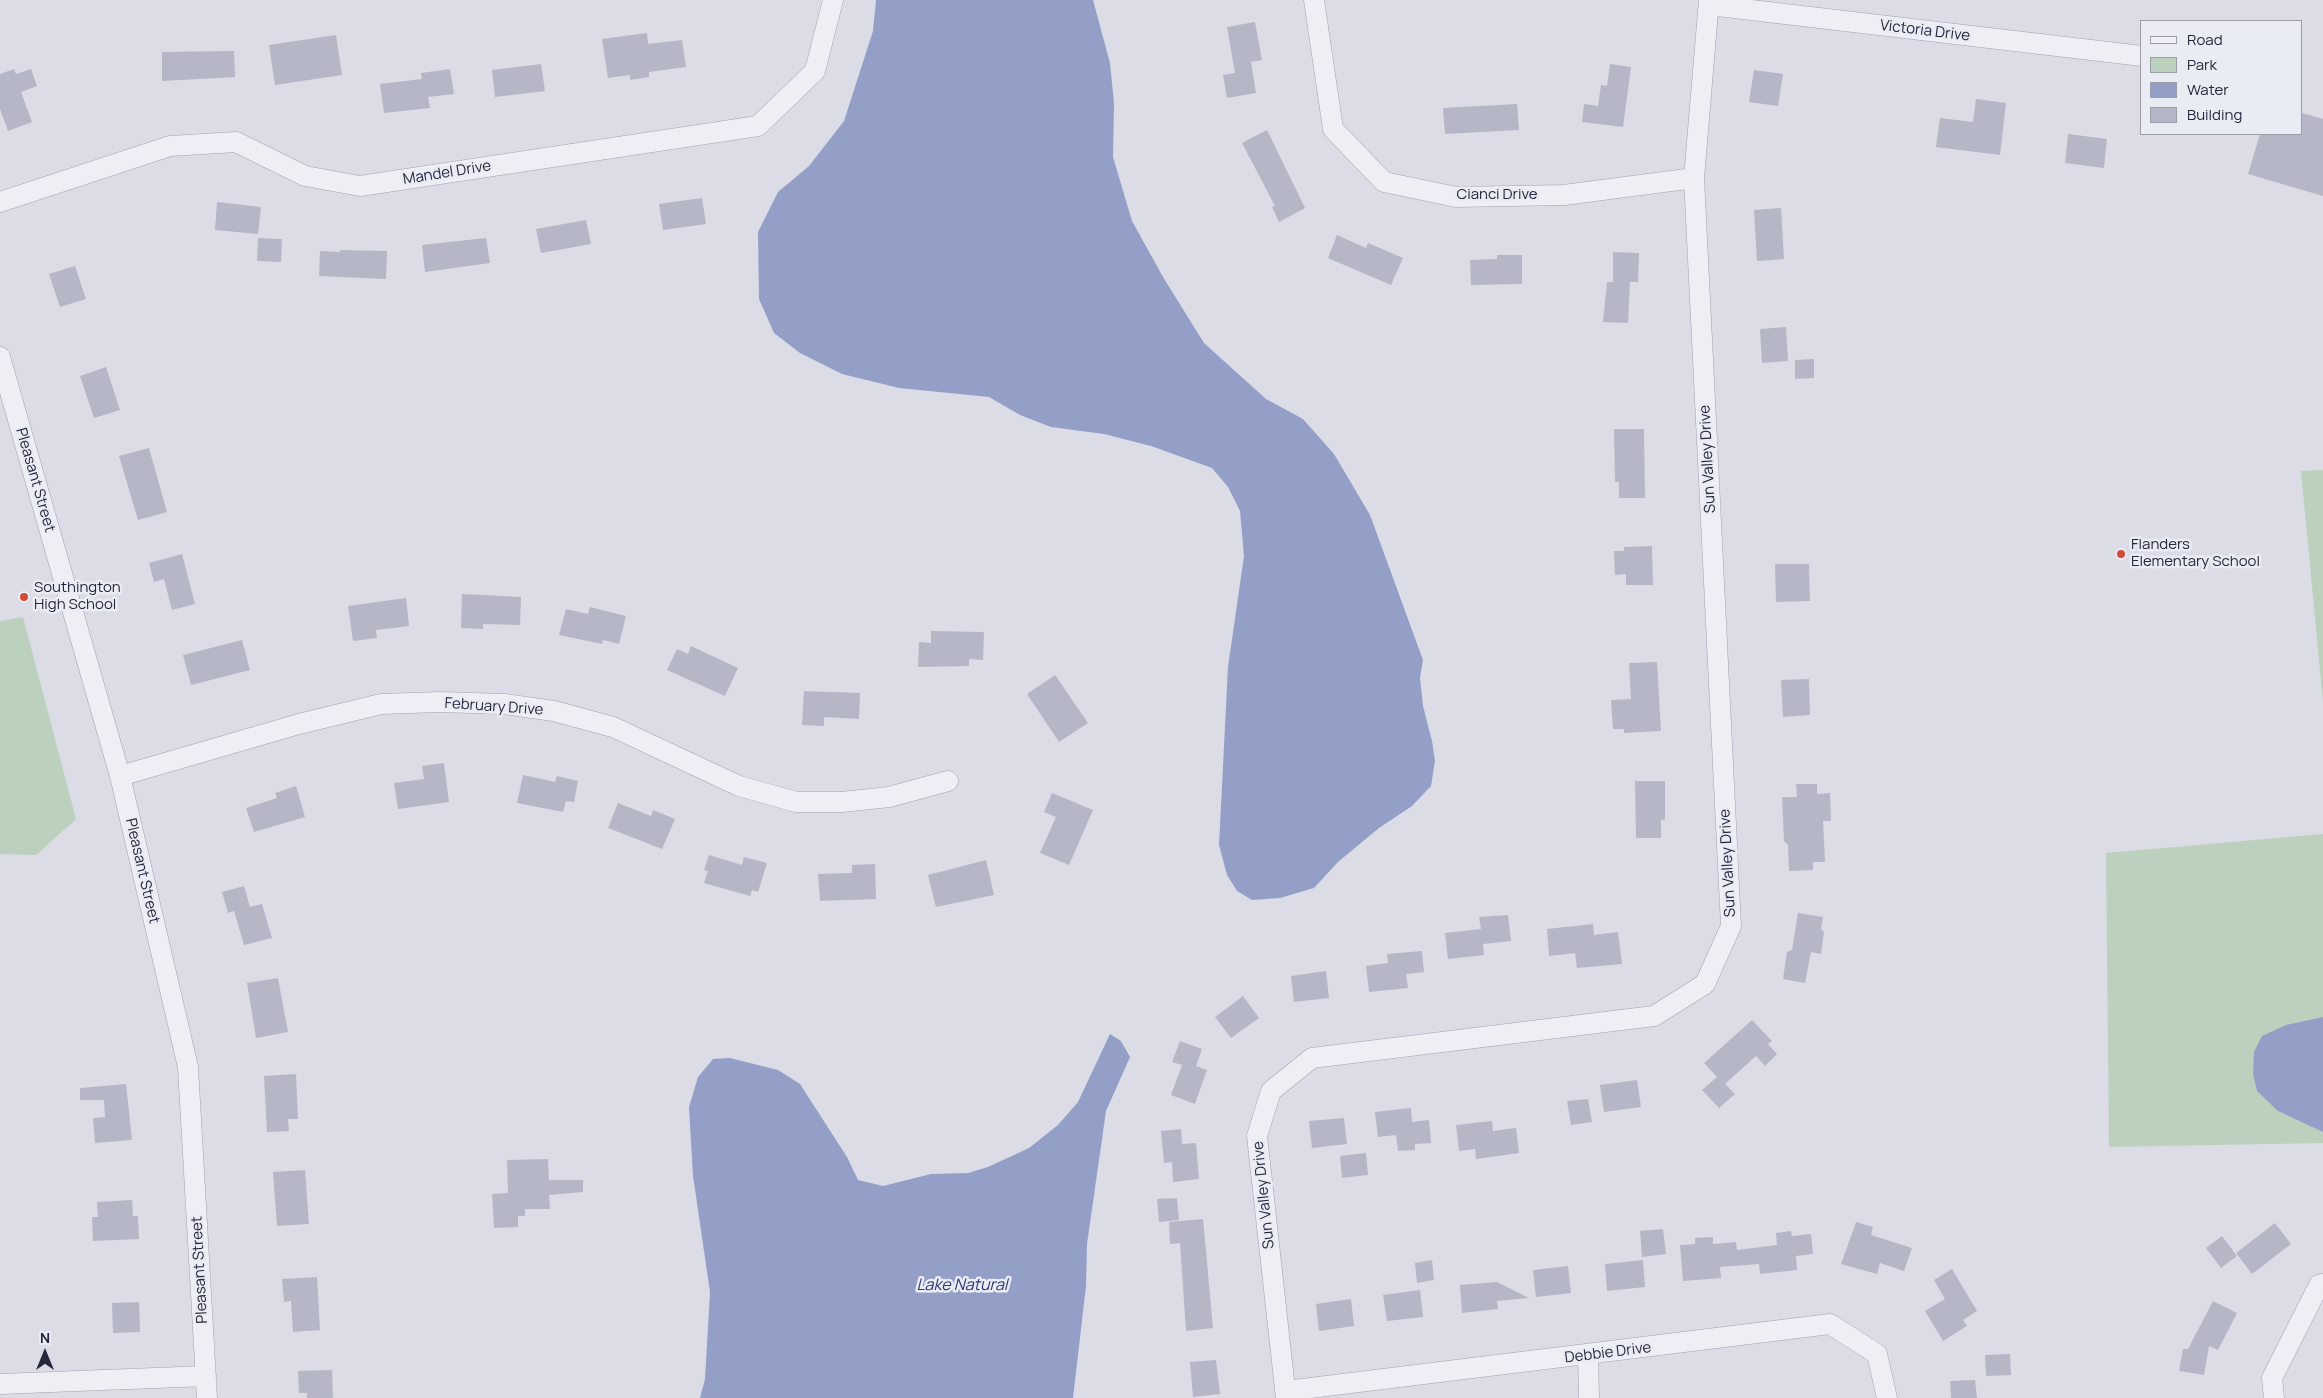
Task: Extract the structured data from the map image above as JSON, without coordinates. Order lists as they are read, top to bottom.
{
  "streets": {
    "street": [
      "Victoria Drive",
      "Mandel Drive",
      "Cianci Drive",
      "Sun Valley Drive",
      "Pleasant Street",
      "February Drive",
      "Debbie Drive"
    ]
  },
  "crossings": [
    ["Victoria Drive", "Sun Valley Drive"],
    ["Cianci Drive", "Sun Valley Drive"],
    ["Sun Valley Drive", "Debbie Drive"],
    ["Pleasant Street", "February Drive"]
  ],
  "water": ["Lake Natural"],
  "places": ["Flanders Elementary School", "Southington High School"],
  "legend": [
    "Road",
    "Park",
    "Water",
    "Building"
  ],
  "north": "top"
}
